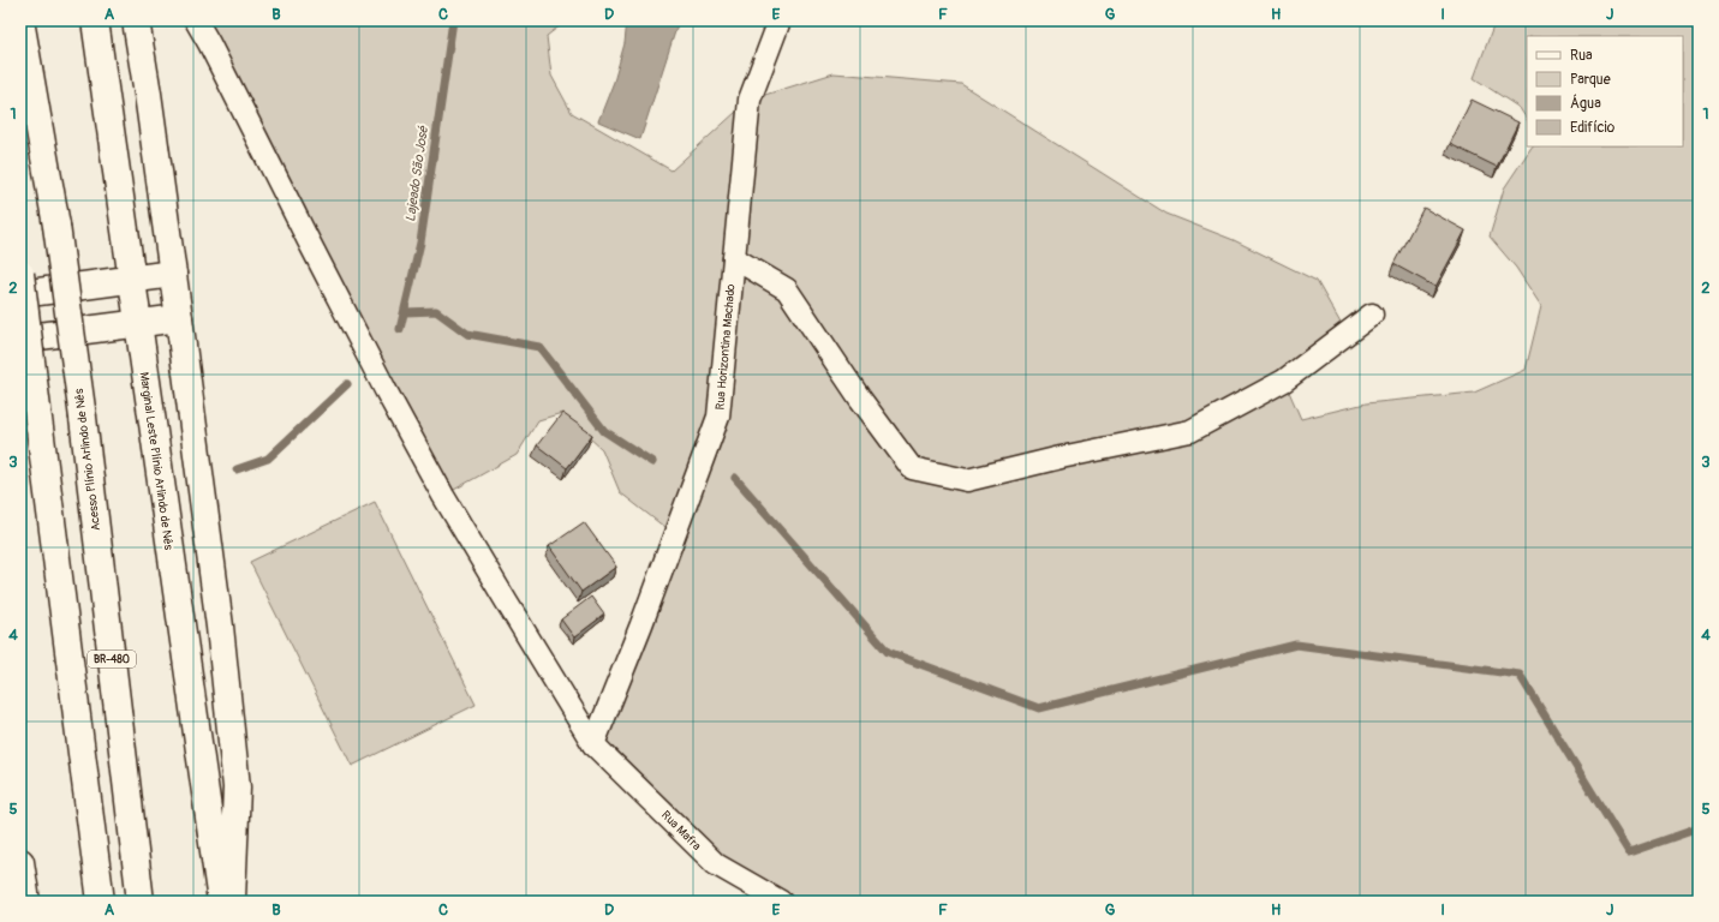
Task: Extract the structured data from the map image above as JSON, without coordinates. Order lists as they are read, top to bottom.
{
  "streets": {
    "main road": ["Acesso Plínio Arlindo de Nês", "Marginal Leste Plínio Arlindo de Nês", "BR-480"],
    "street": ["Rua Horizontina Machado", "Rua Mafra"]
  },
  "crossings": [
    ["Rua Horizontina Machado", "Rua Mafra"]
  ],
  "water": ["Lajeado São José"],
  "legend": [
    "Rua",
    "Parque",
    "Água",
    "Edifício"
  ],
  "grid": {
    "columns": [
      "A",
      "B",
      "C",
      "D",
      "E",
      "F",
      "G",
      "H",
      "I",
      "J"
    ],
    "rows": [
      "1",
      "2",
      "3",
      "4",
      "5"
    ]
  }
}
